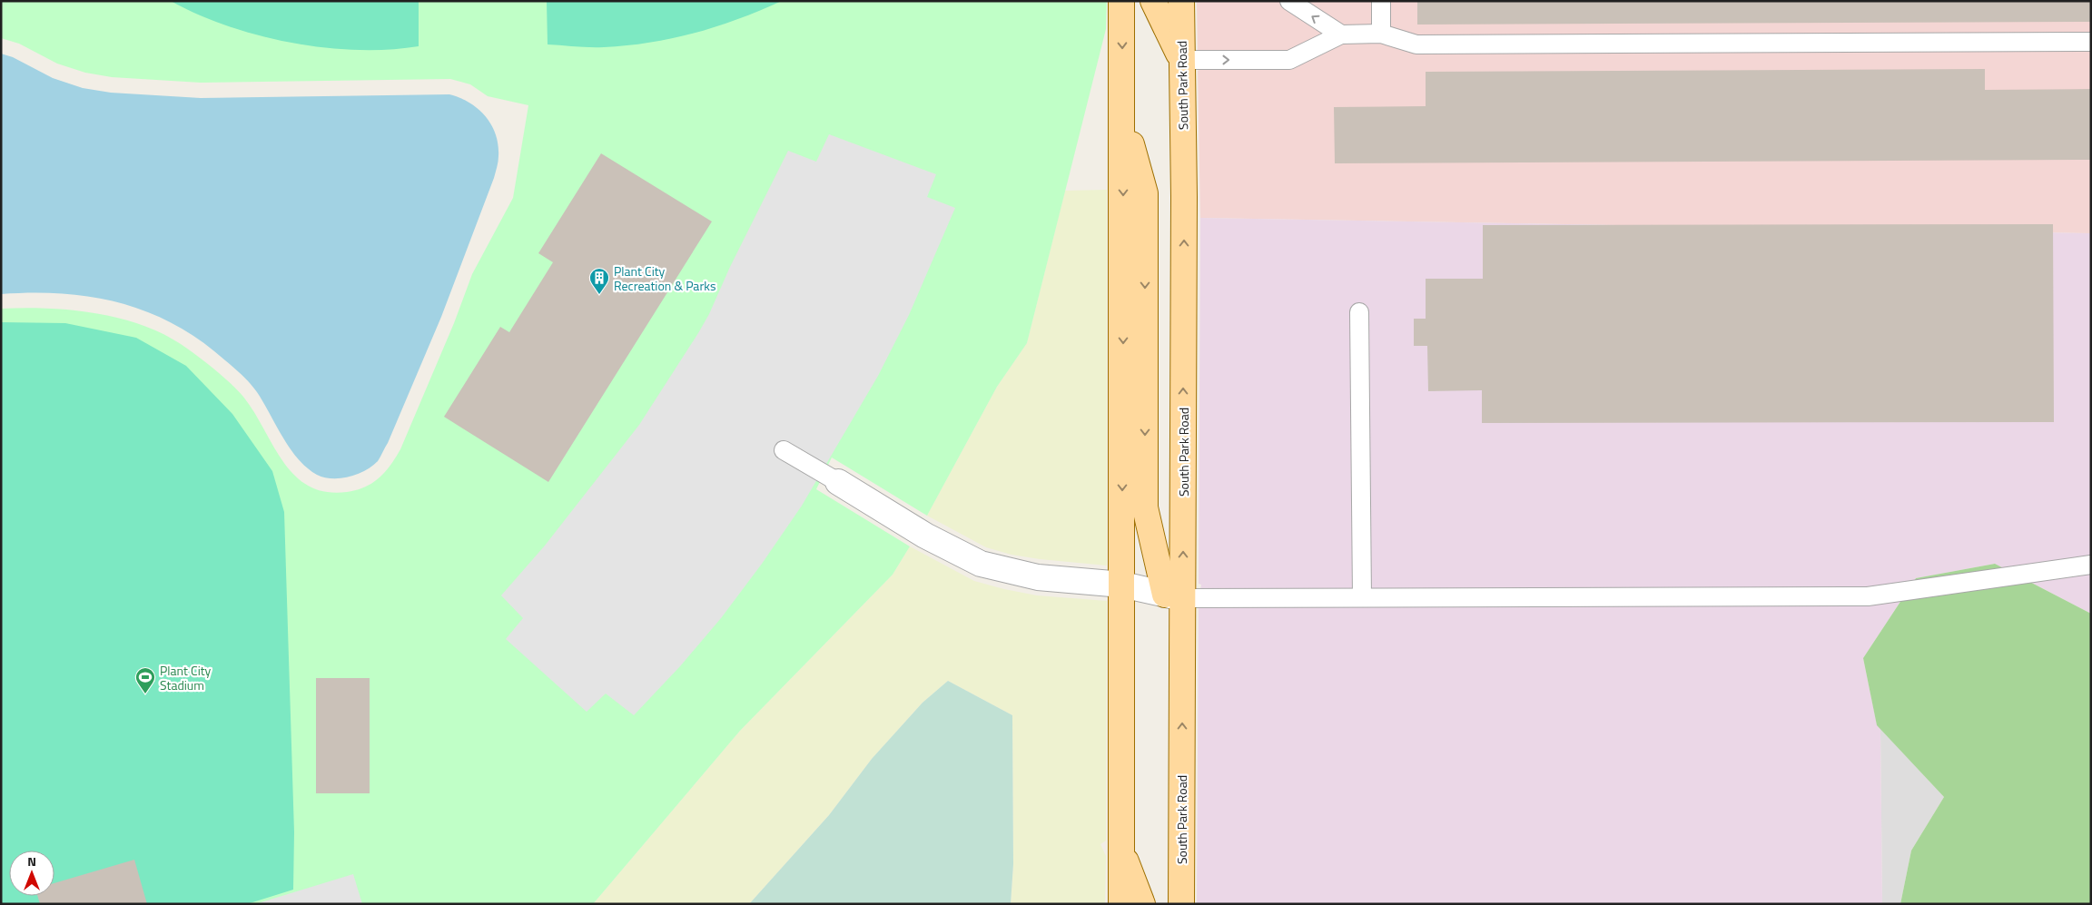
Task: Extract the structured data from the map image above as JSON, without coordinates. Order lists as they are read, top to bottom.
{
  "streets": {
    "main road": ["South Park Road"]
  },
  "places": {
    "building": ["Plant City Recreation & Parks"],
    "sports": ["Plant City Stadium"]
  },
  "north": "top"
}
